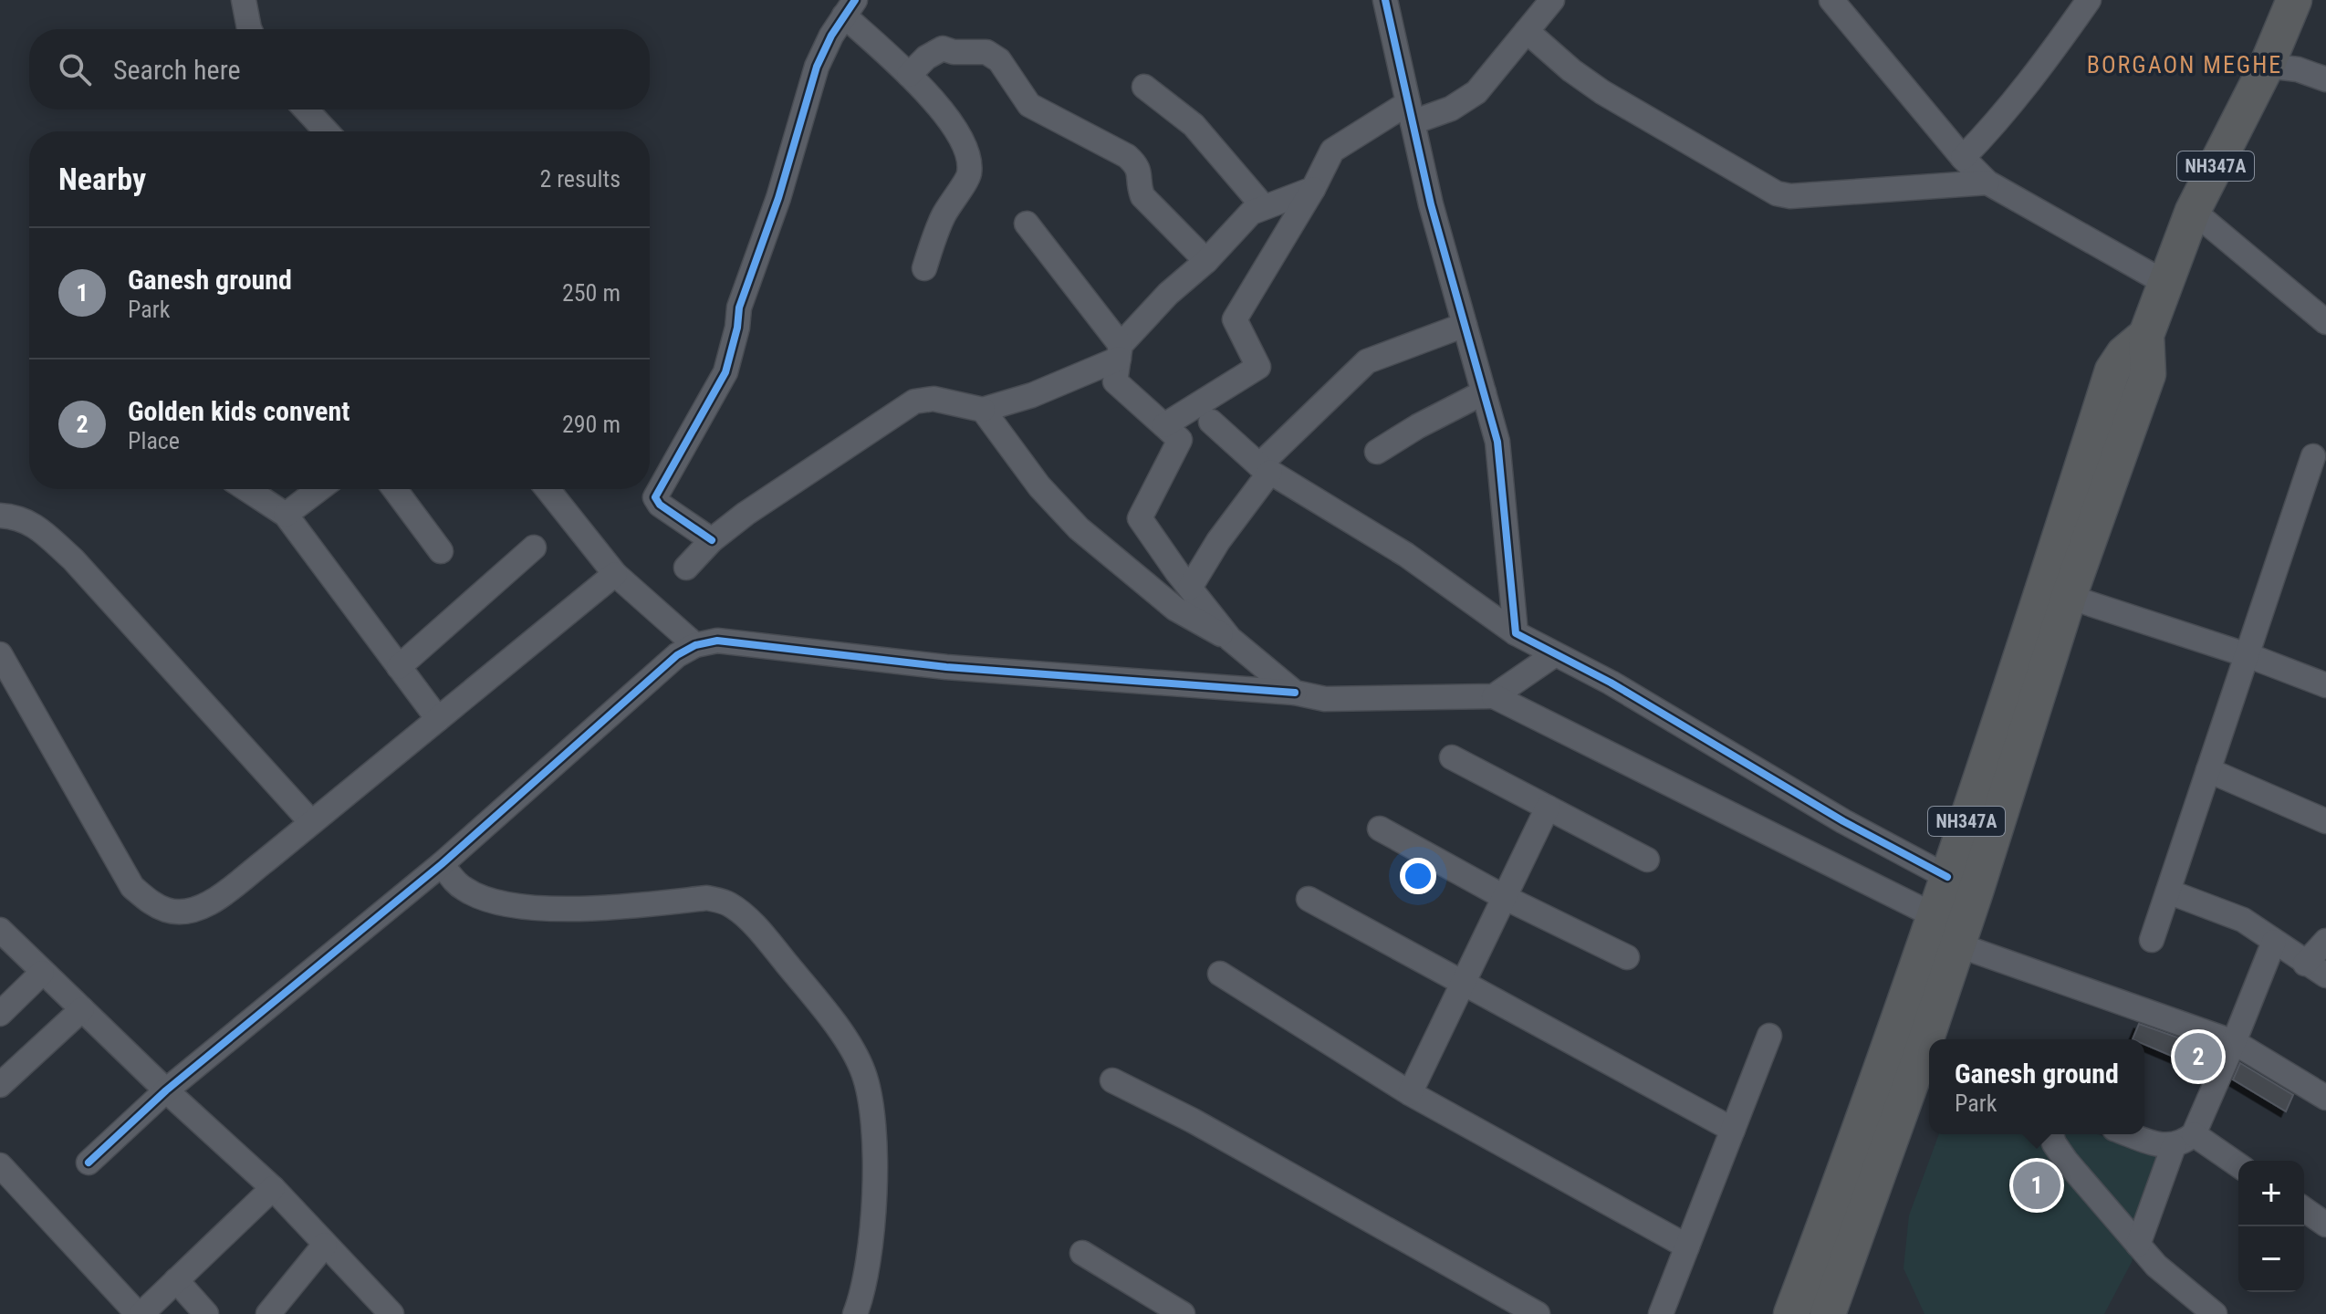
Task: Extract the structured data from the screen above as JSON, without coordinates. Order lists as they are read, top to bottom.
{
  "streets": {
    "highway": ["NH347A"]
  },
  "districts": ["BORGAON MEGHE"],
  "page": {
    "search": "Search here",
    "heading": ["Nearby", "2 results"],
    "list": [
      {
        "mark": "1",
        "name": "Ganesh ground",
        "note": "Park",
        "value": "250 m"
      },
      {
        "mark": "2",
        "name": "Golden kids convent",
        "note": "Place",
        "value": "290 m"
      }
    ],
    "pins": ["2", "1"],
    "popup": ["Ganesh ground", "Park"],
    "map_buttons": ["+", "−"]
  }
}
